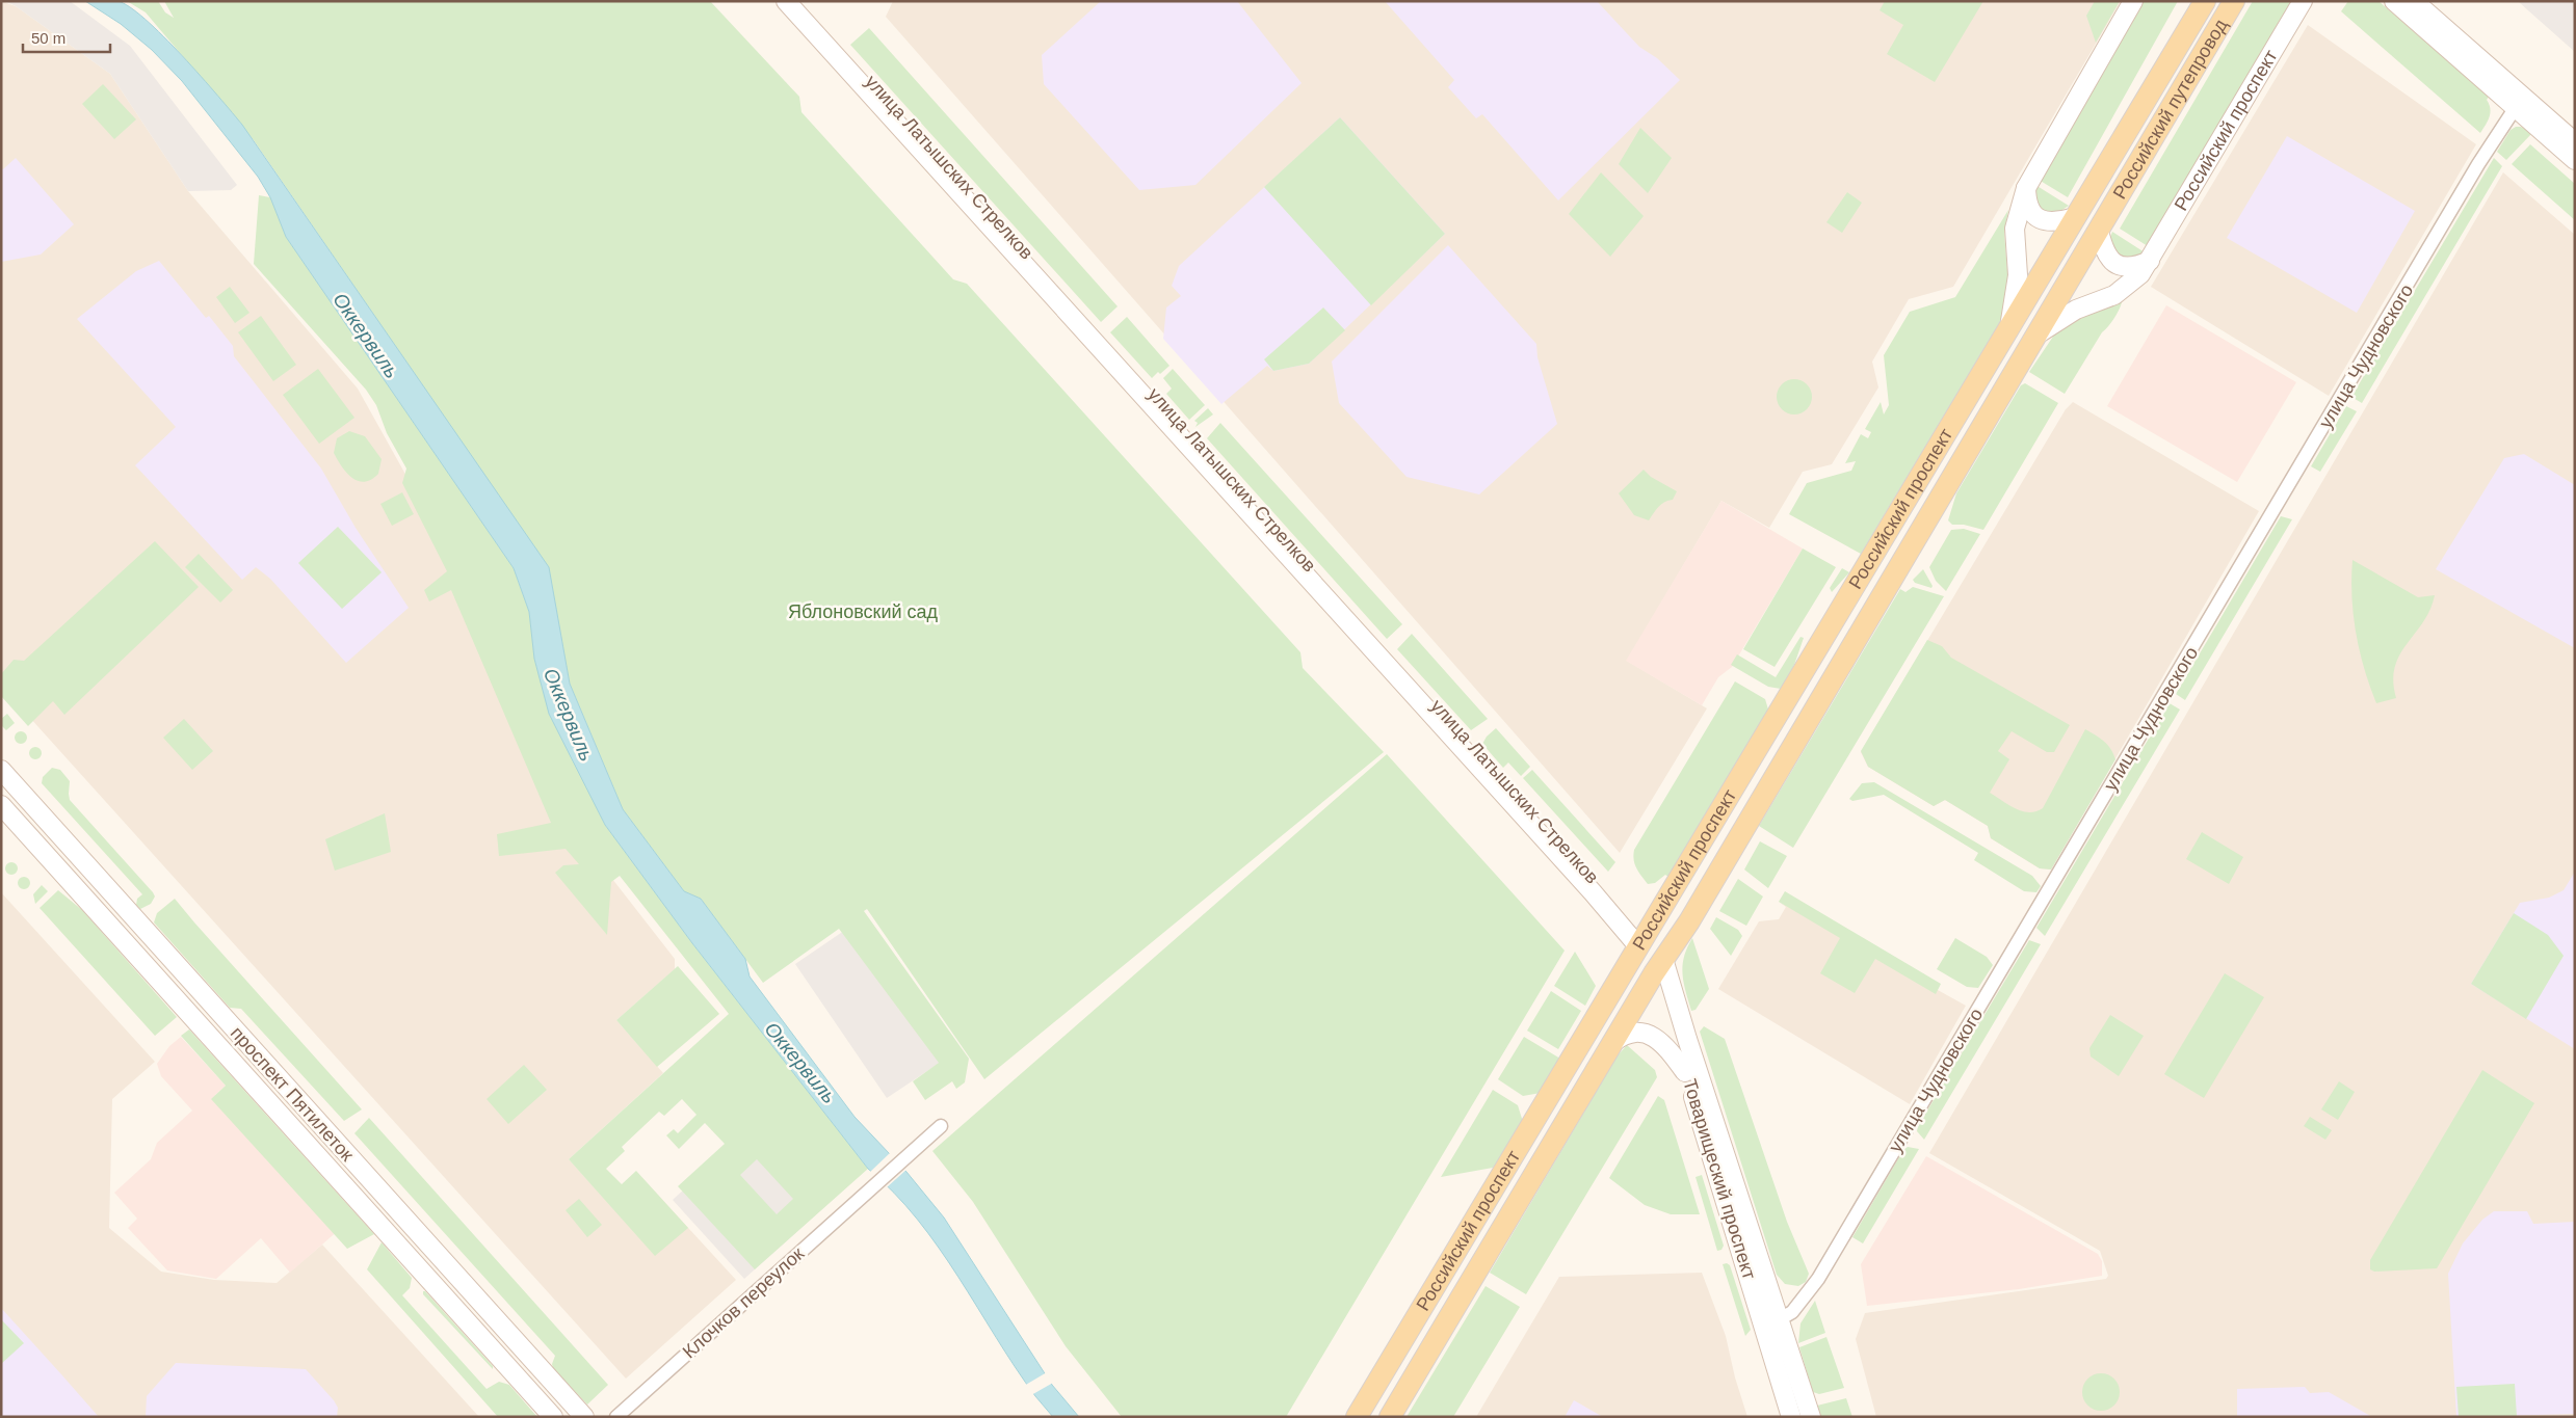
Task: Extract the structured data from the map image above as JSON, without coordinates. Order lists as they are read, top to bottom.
{
  "streets": {
    "main road": ["Российский путепровод", "Российский проспект", "улица Латышских Стрелков"],
    "street": [
      "улица Чудновского",
      "проспект Пятилеток",
      "Товарищеский проспект",
      "Клочков переулок"
    ]
  },
  "crossings": [
    ["Российский путепровод", "Российский проспект"],
    ["Российский проспект", "улица Латышских Стрелков"],
    ["Российский проспект", "Товарищеский проспект"],
    ["улица Латышских Стрелков", "Товарищеский проспект"],
    ["улица Чудновского", "Товарищеский проспект"]
  ],
  "water": ["Оккервиль"],
  "parks": ["Яблоновский сад"],
  "scale_bar": "50 m"
}
